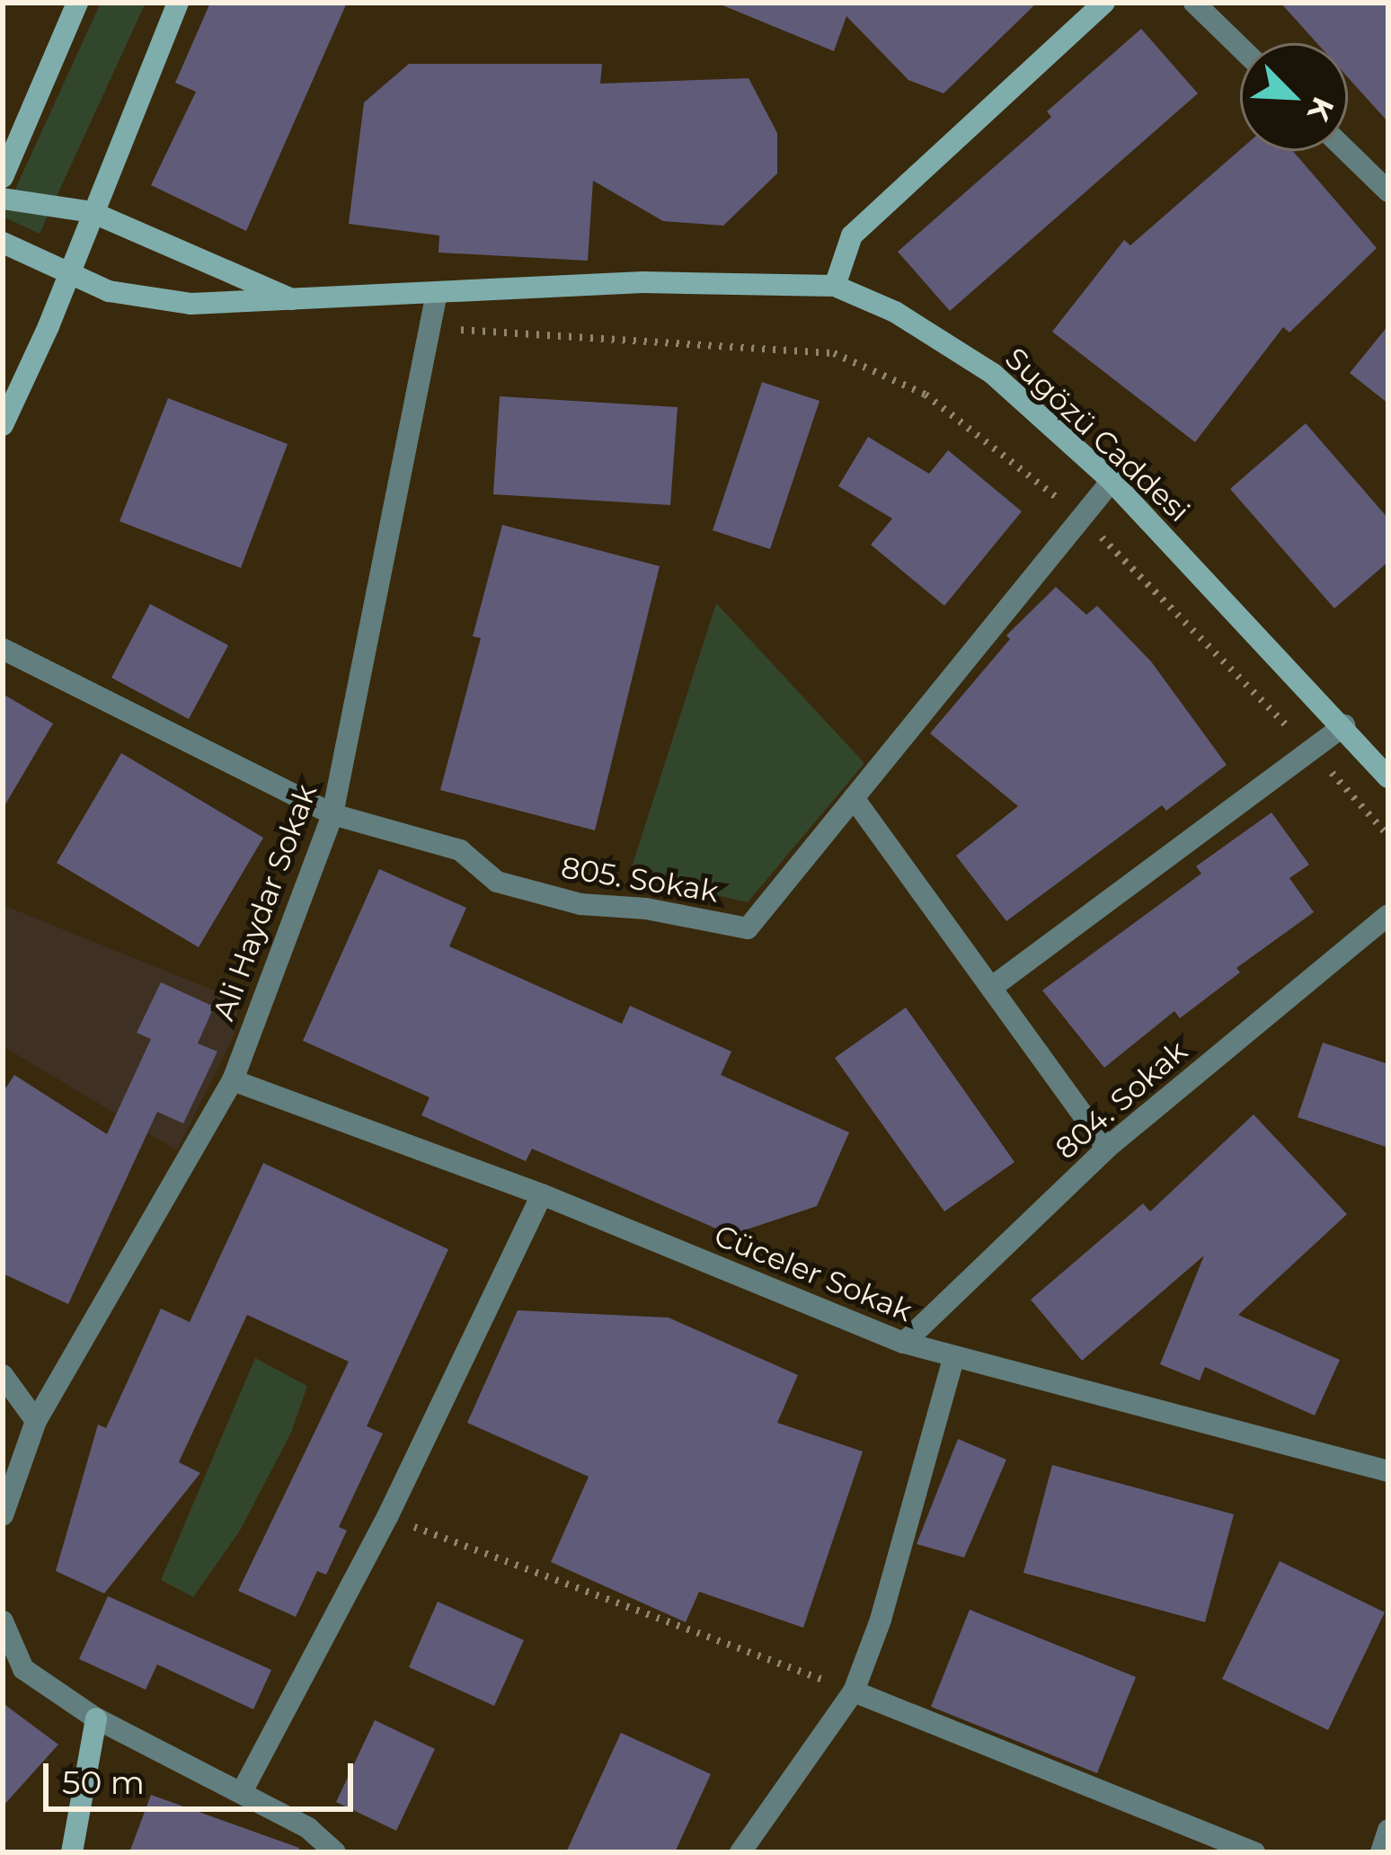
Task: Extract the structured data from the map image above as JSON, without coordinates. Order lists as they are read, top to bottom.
{
  "streets": {
    "street": [
      "Sugözü Caddesi",
      "805. Sokak",
      "Ali Haydar Sokak",
      "804. Sokak",
      "Cüceler Sokak"
    ]
  },
  "crossings": [
    ["Sugözü Caddesi", "805. Sokak"],
    ["Sugözü Caddesi", "Ali Haydar Sokak"],
    ["805. Sokak", "Ali Haydar Sokak"],
    ["Ali Haydar Sokak", "Cüceler Sokak"],
    ["804. Sokak", "Cüceler Sokak"]
  ],
  "scale_bar": "50 m",
  "north": "bottom right"
}
